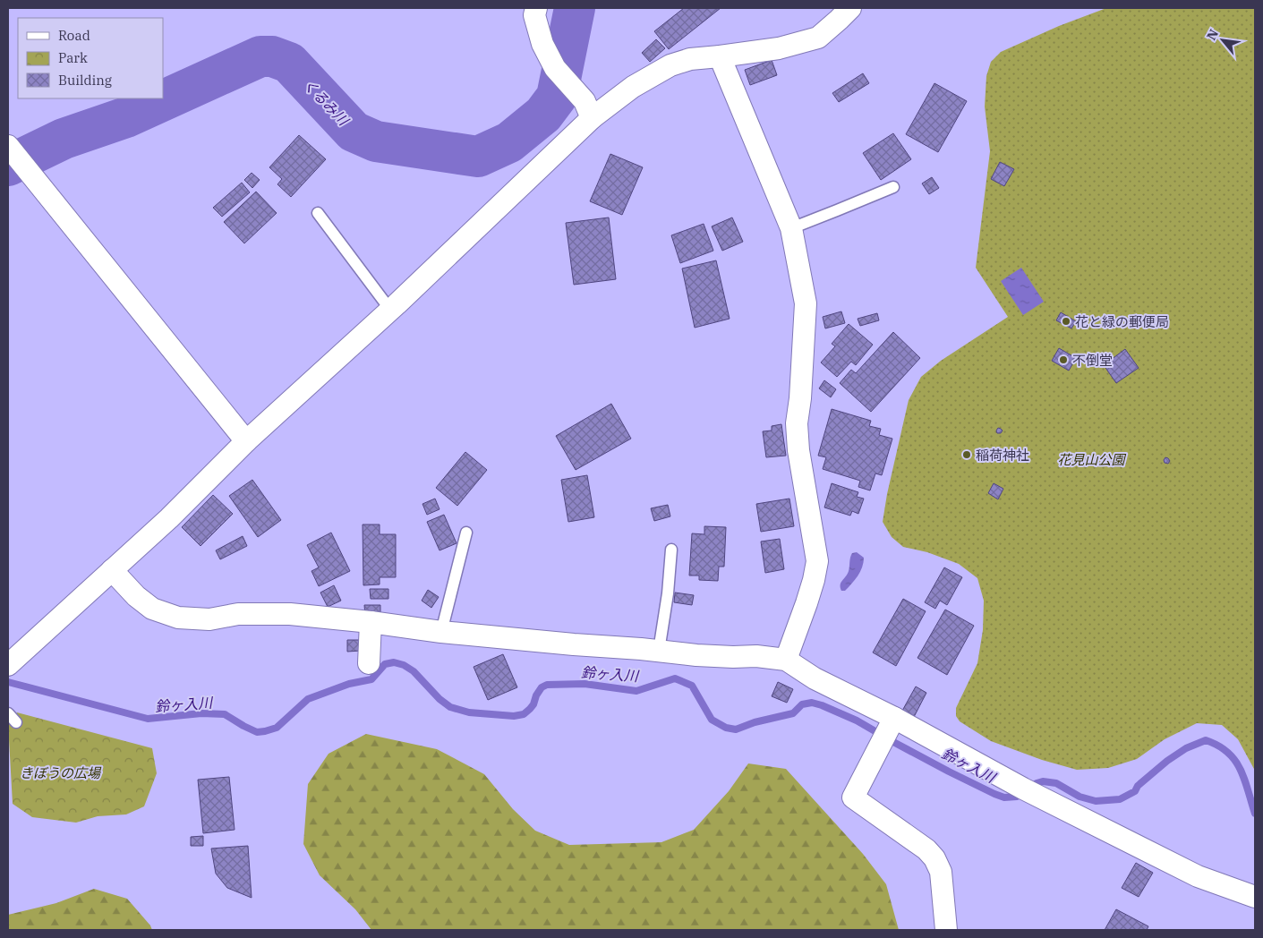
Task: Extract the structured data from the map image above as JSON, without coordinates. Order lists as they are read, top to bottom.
{
  "water": ["くるみ川", "鈴ヶ入川"],
  "parks": ["花見山公園", "きぼうの広場"],
  "places": ["花と緑の郵便局", "不倒堂", "稲荷神社"],
  "legend": ["Road", "Park", "Building"],
  "north": "top left"
}
